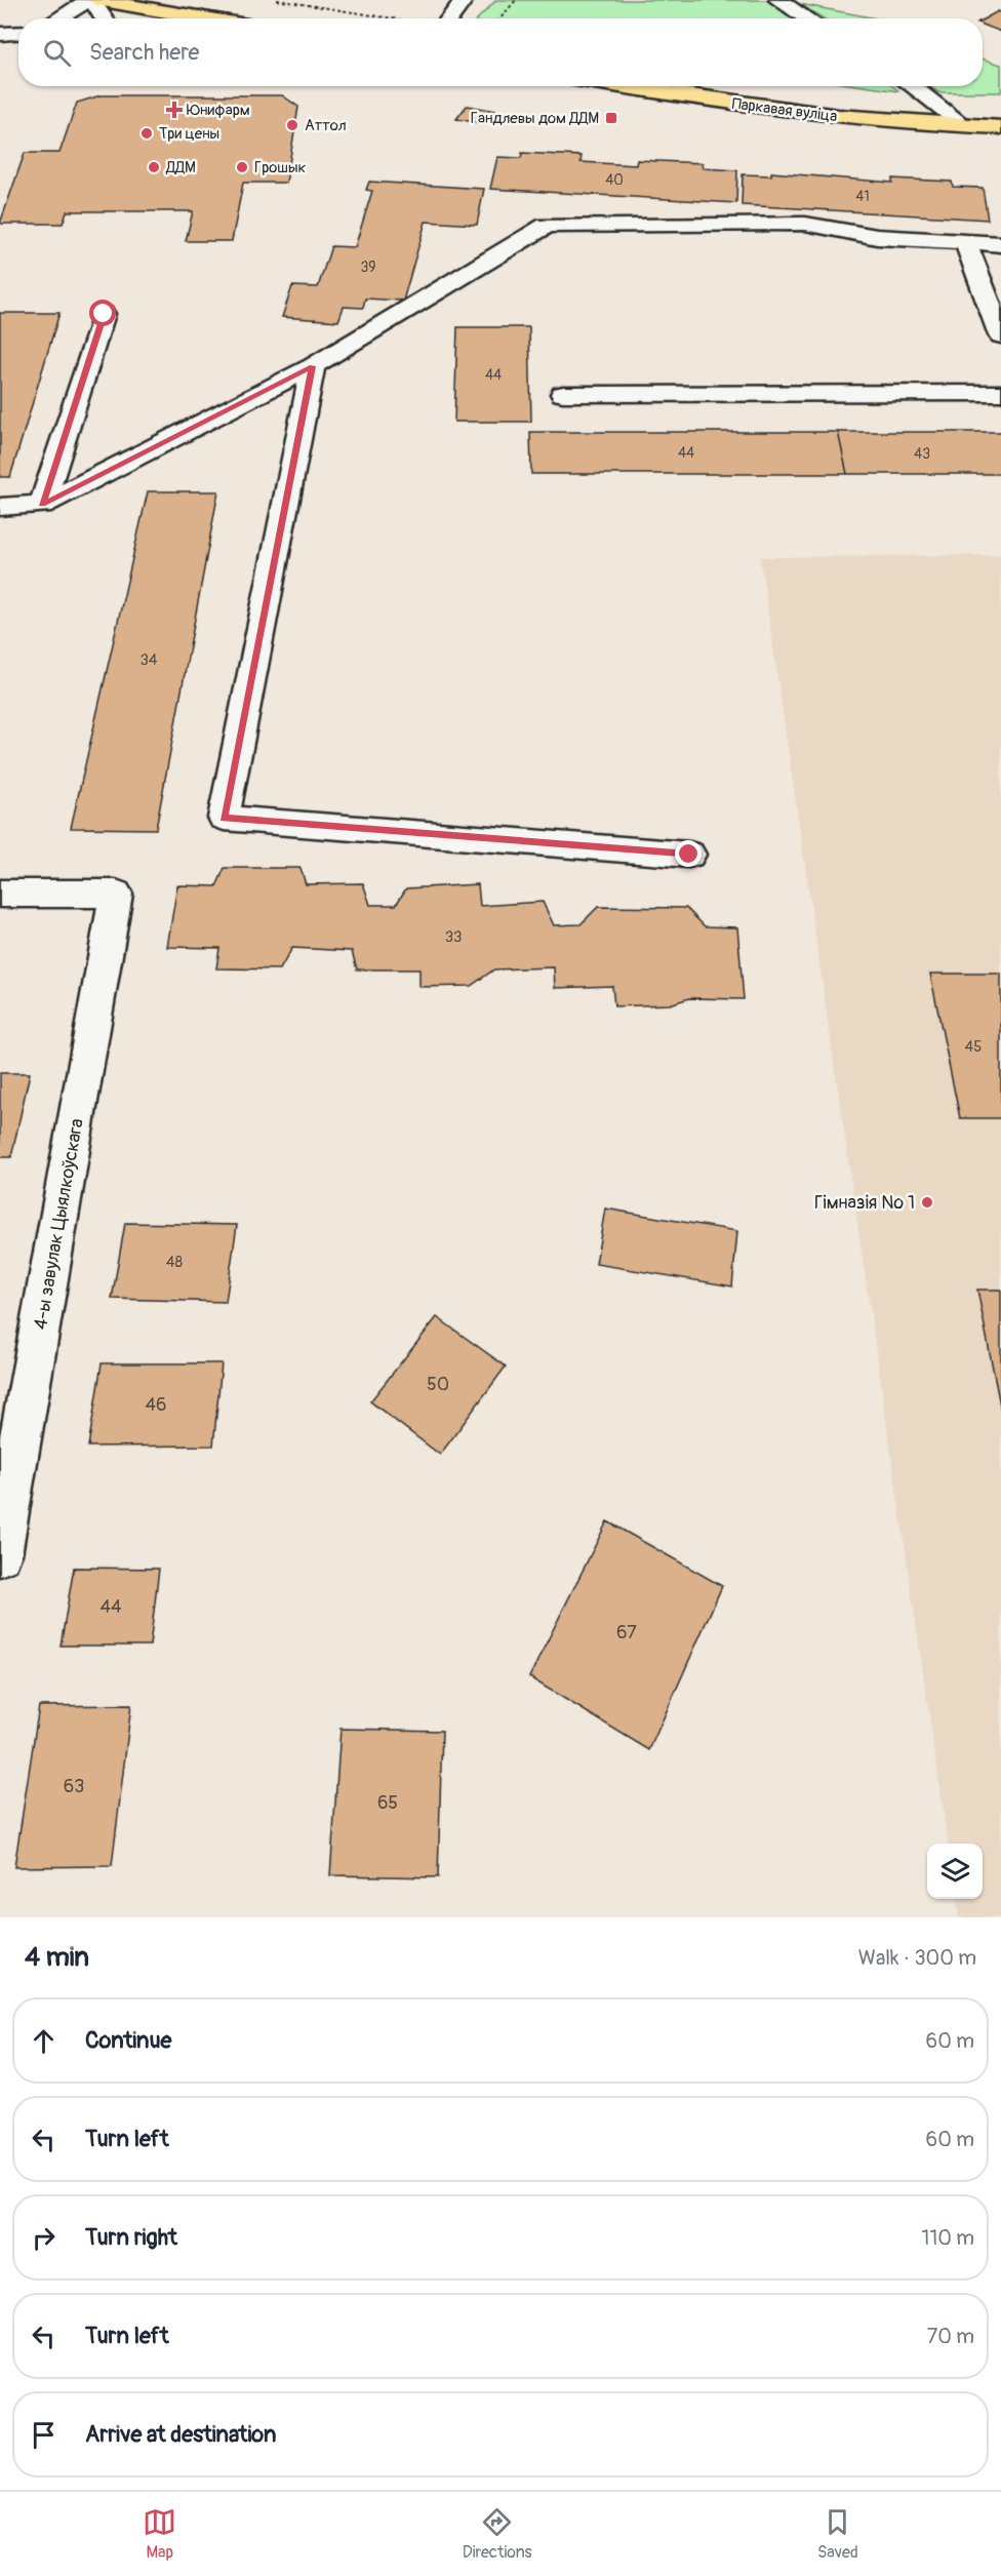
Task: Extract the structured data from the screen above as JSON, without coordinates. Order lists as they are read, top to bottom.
{
  "streets": {
    "main road": ["Паркавая вуліца"],
    "street": ["4-ы завулак Цыялкоўскага"]
  },
  "places": {
    "health": ["Юнифарм"],
    "transit": ["Гандлевы дом ДДМ"],
    "other": [
      "Аттол",
      "Три цены",
      "ДДМ",
      "Грошык",
      "Гімназія № 1"
    ]
  },
  "house_numbers": [
    "40",
    "41",
    "39",
    "44",
    "44",
    "43",
    "34",
    "33",
    "45",
    "48",
    "50",
    "46",
    "44",
    "67",
    "63",
    "65"
  ],
  "page": {
    "search": "Search here",
    "heading": ["4 min", "Walk · 300 m"],
    "list": [
      ["Continue", "60 m"],
      ["Turn left", "60 m"],
      ["Turn right", "110 m"],
      ["Turn left", "70 m"],
      "Arrive at destination"
    ],
    "nav": ["Map", "Directions", "Saved"]
  }
}
